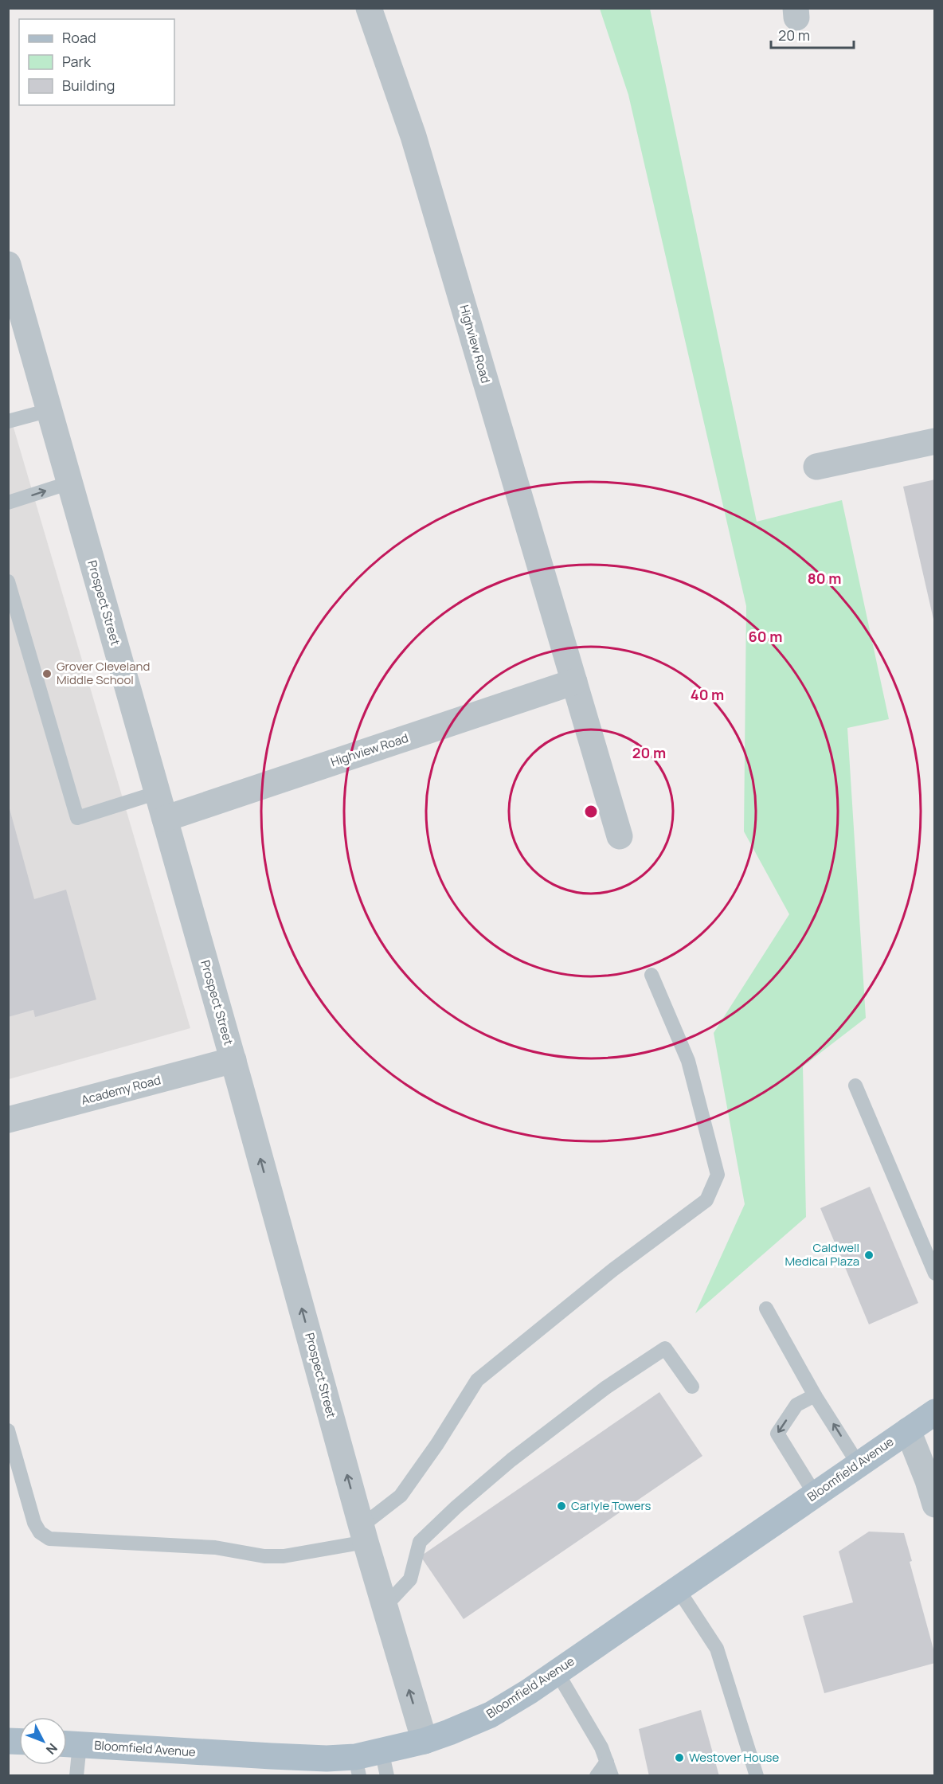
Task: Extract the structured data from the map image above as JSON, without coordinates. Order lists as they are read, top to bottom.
{
  "streets": {
    "main road": ["Bloomfield Avenue"],
    "street": ["Highview Road", "Prospect Street", "Academy Road"]
  },
  "crossings": [
    ["Highview Road", "Prospect Street"],
    ["Prospect Street", "Academy Road"],
    ["Prospect Street", "Bloomfield Avenue"]
  ],
  "one_way": ["Prospect Street"],
  "places": [
    "Grover Cleveland Middle School",
    "Caldwell Medical Plaza",
    "Carlyle Towers",
    "Westover House"
  ],
  "legend": ["Road", "Park", "Building"],
  "scale_bar": "20 m",
  "north": "bottom right",
  "rings": [
    "80 m",
    "60 m",
    "40 m",
    "20 m"
  ]
}
